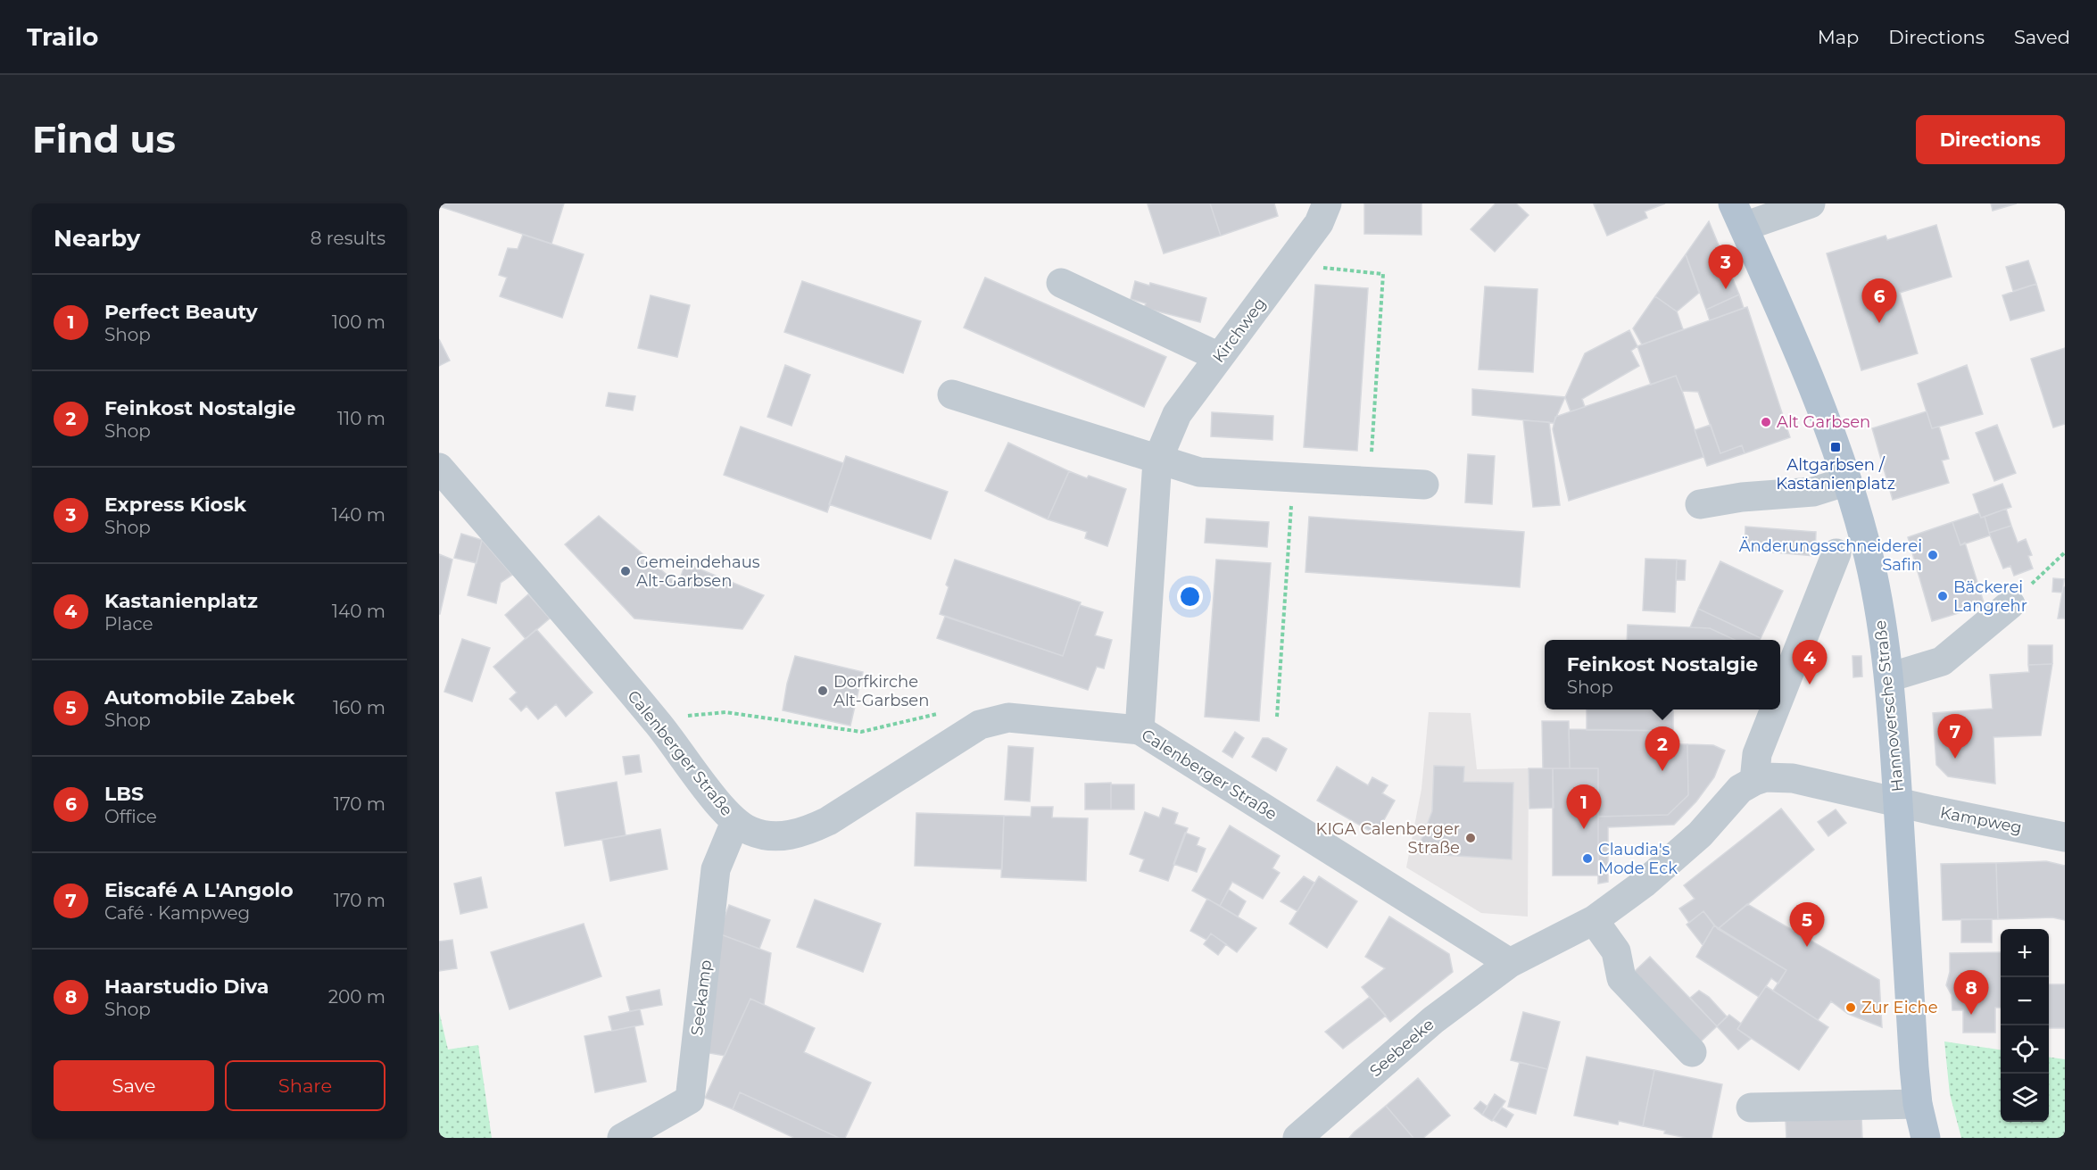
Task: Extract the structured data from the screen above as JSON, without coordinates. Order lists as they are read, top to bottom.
{
  "streets": {
    "main road": ["Hannoversche Straße"],
    "street": [
      "Kirchweg",
      "Calenberger Straße",
      "Kampweg",
      "Seekamp",
      "Seebeeke"
    ]
  },
  "crossings": [
    ["Kirchweg", "Calenberger Straße"],
    ["Hannoversche Straße", "Kampweg"],
    ["Calenberger Straße", "Seekamp"],
    ["Calenberger Straße", "Seebeeke"]
  ],
  "places": {
    "other": [
      "Alt Garbsen",
      "Änderungsschneiderei Safin",
      "Gemeindehaus Alt-Garbsen",
      "Bäckerei Langrehr",
      "Dorfkirche Alt-Garbsen",
      "KIGA Calenberger Straße",
      "Claudia's Mode Eck",
      "Zur Eiche"
    ],
    "transit": ["Altgarbsen / Kastanienplatz"]
  },
  "page": {
    "header": "Trailo",
    "nav": ["Map", "Directions", "Saved"],
    "buttons": [
      "Directions",
      ["Save", "Share"]
    ],
    "title": "Find us",
    "heading": ["Nearby", "8 results"],
    "pins": [
      "3",
      "6",
      "4",
      "7",
      "2",
      "1",
      "5",
      "8"
    ],
    "list": [
      {
        "mark": "1",
        "name": "Perfect Beauty",
        "note": "Shop",
        "value": "100 m"
      },
      {
        "mark": "2",
        "name": "Feinkost Nostalgie",
        "note": "Shop",
        "value": "110 m"
      },
      {
        "mark": "3",
        "name": "Express Kiosk",
        "note": "Shop",
        "value": "140 m"
      },
      {
        "mark": "4",
        "name": "Kastanienplatz",
        "note": "Place",
        "value": "140 m"
      },
      {
        "mark": "5",
        "name": "Automobile Zabek",
        "note": "Shop",
        "value": "160 m"
      },
      {
        "mark": "6",
        "name": "LBS",
        "note": "Office",
        "value": "170 m"
      },
      {
        "mark": "7",
        "name": "Eiscafé A L'Angolo",
        "note": "Café · Kampweg",
        "value": "170 m"
      },
      {
        "mark": "8",
        "name": "Haarstudio Diva",
        "note": "Shop",
        "value": "200 m"
      }
    ],
    "popup": ["Feinkost Nostalgie", "Shop"],
    "map_buttons": ["+", "−"]
  }
}
